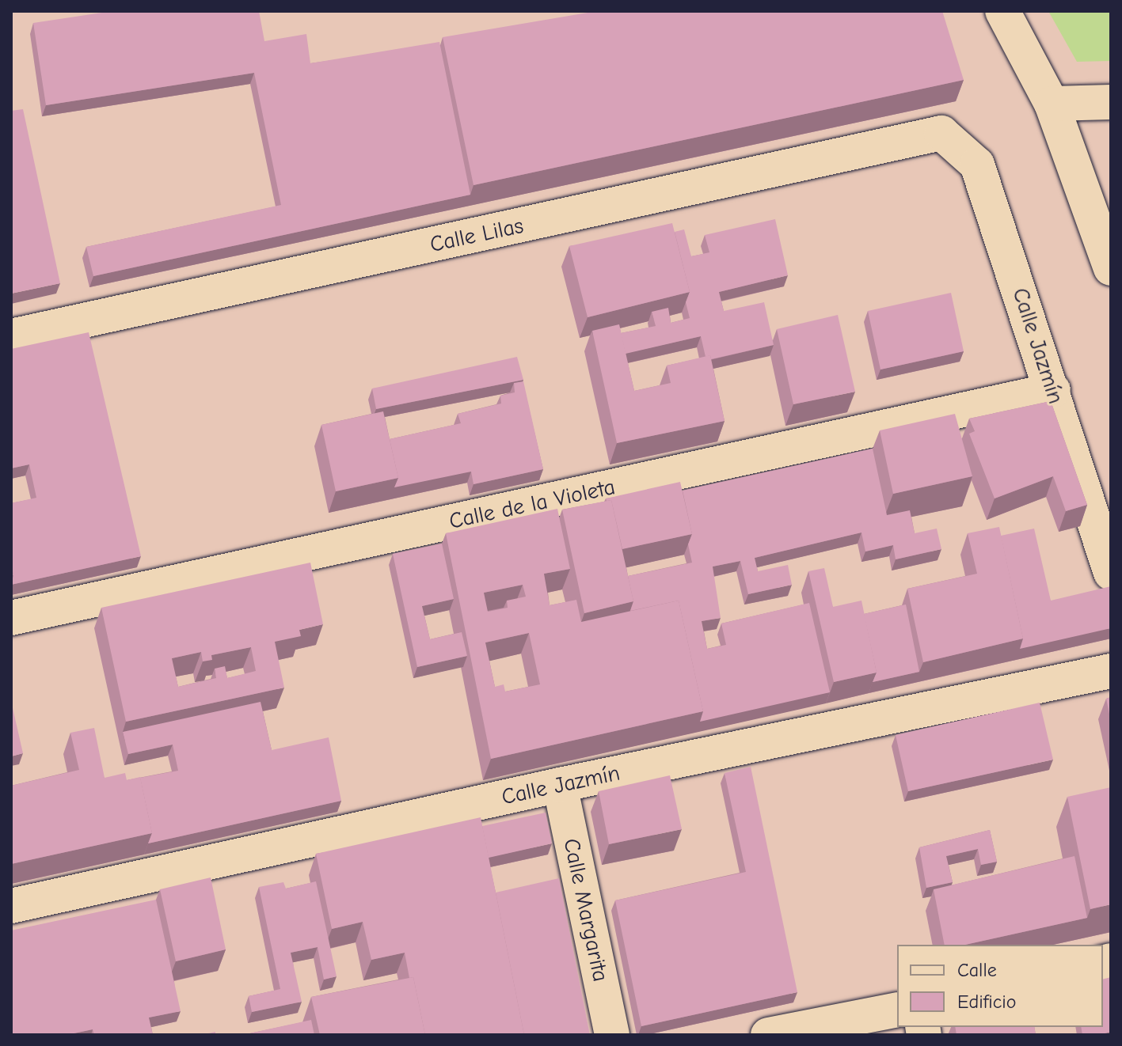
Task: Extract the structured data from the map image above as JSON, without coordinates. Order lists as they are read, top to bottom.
{
  "streets": {
    "street": [
      "Calle Lilas",
      "Calle Jazmín",
      "Calle de la Violeta",
      "Calle Margarita"
    ]
  },
  "crossings": [
    ["Calle Lilas", "Calle Jazmín"],
    ["Calle Jazmín", "Calle de la Violeta"],
    ["Calle Jazmín", "Calle Margarita"]
  ],
  "legend": ["Calle", "Edificio"]
}
